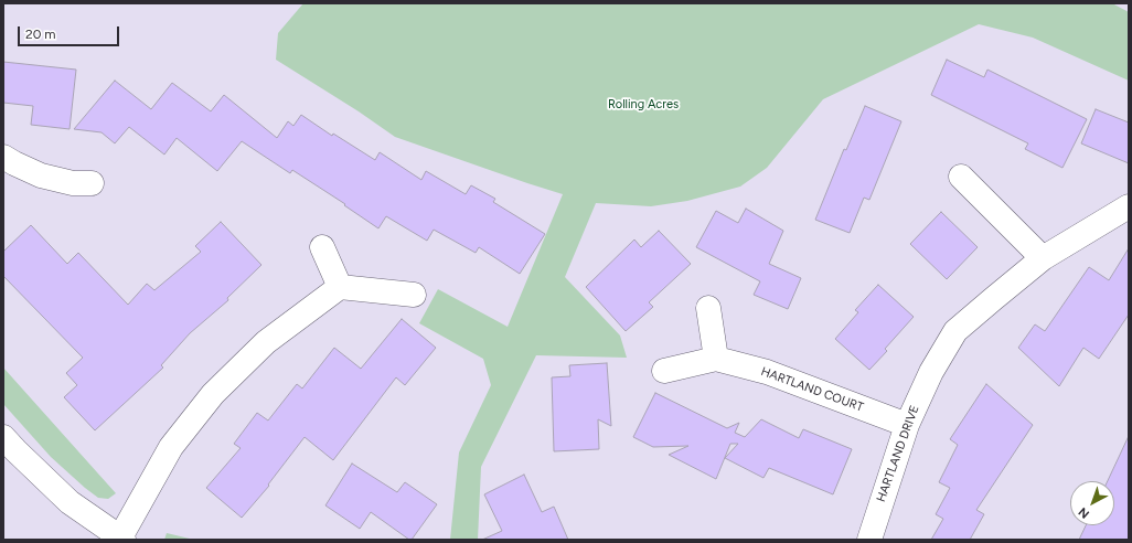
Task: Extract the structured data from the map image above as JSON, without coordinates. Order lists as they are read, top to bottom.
{
  "streets": {
    "street": ["HARTLAND COURT", "HARTLAND DRIVE"]
  },
  "crossings": [
    ["HARTLAND COURT", "HARTLAND DRIVE"]
  ],
  "parks": ["Rolling Acres"],
  "scale_bar": "20 m",
  "north": "bottom left"
}
